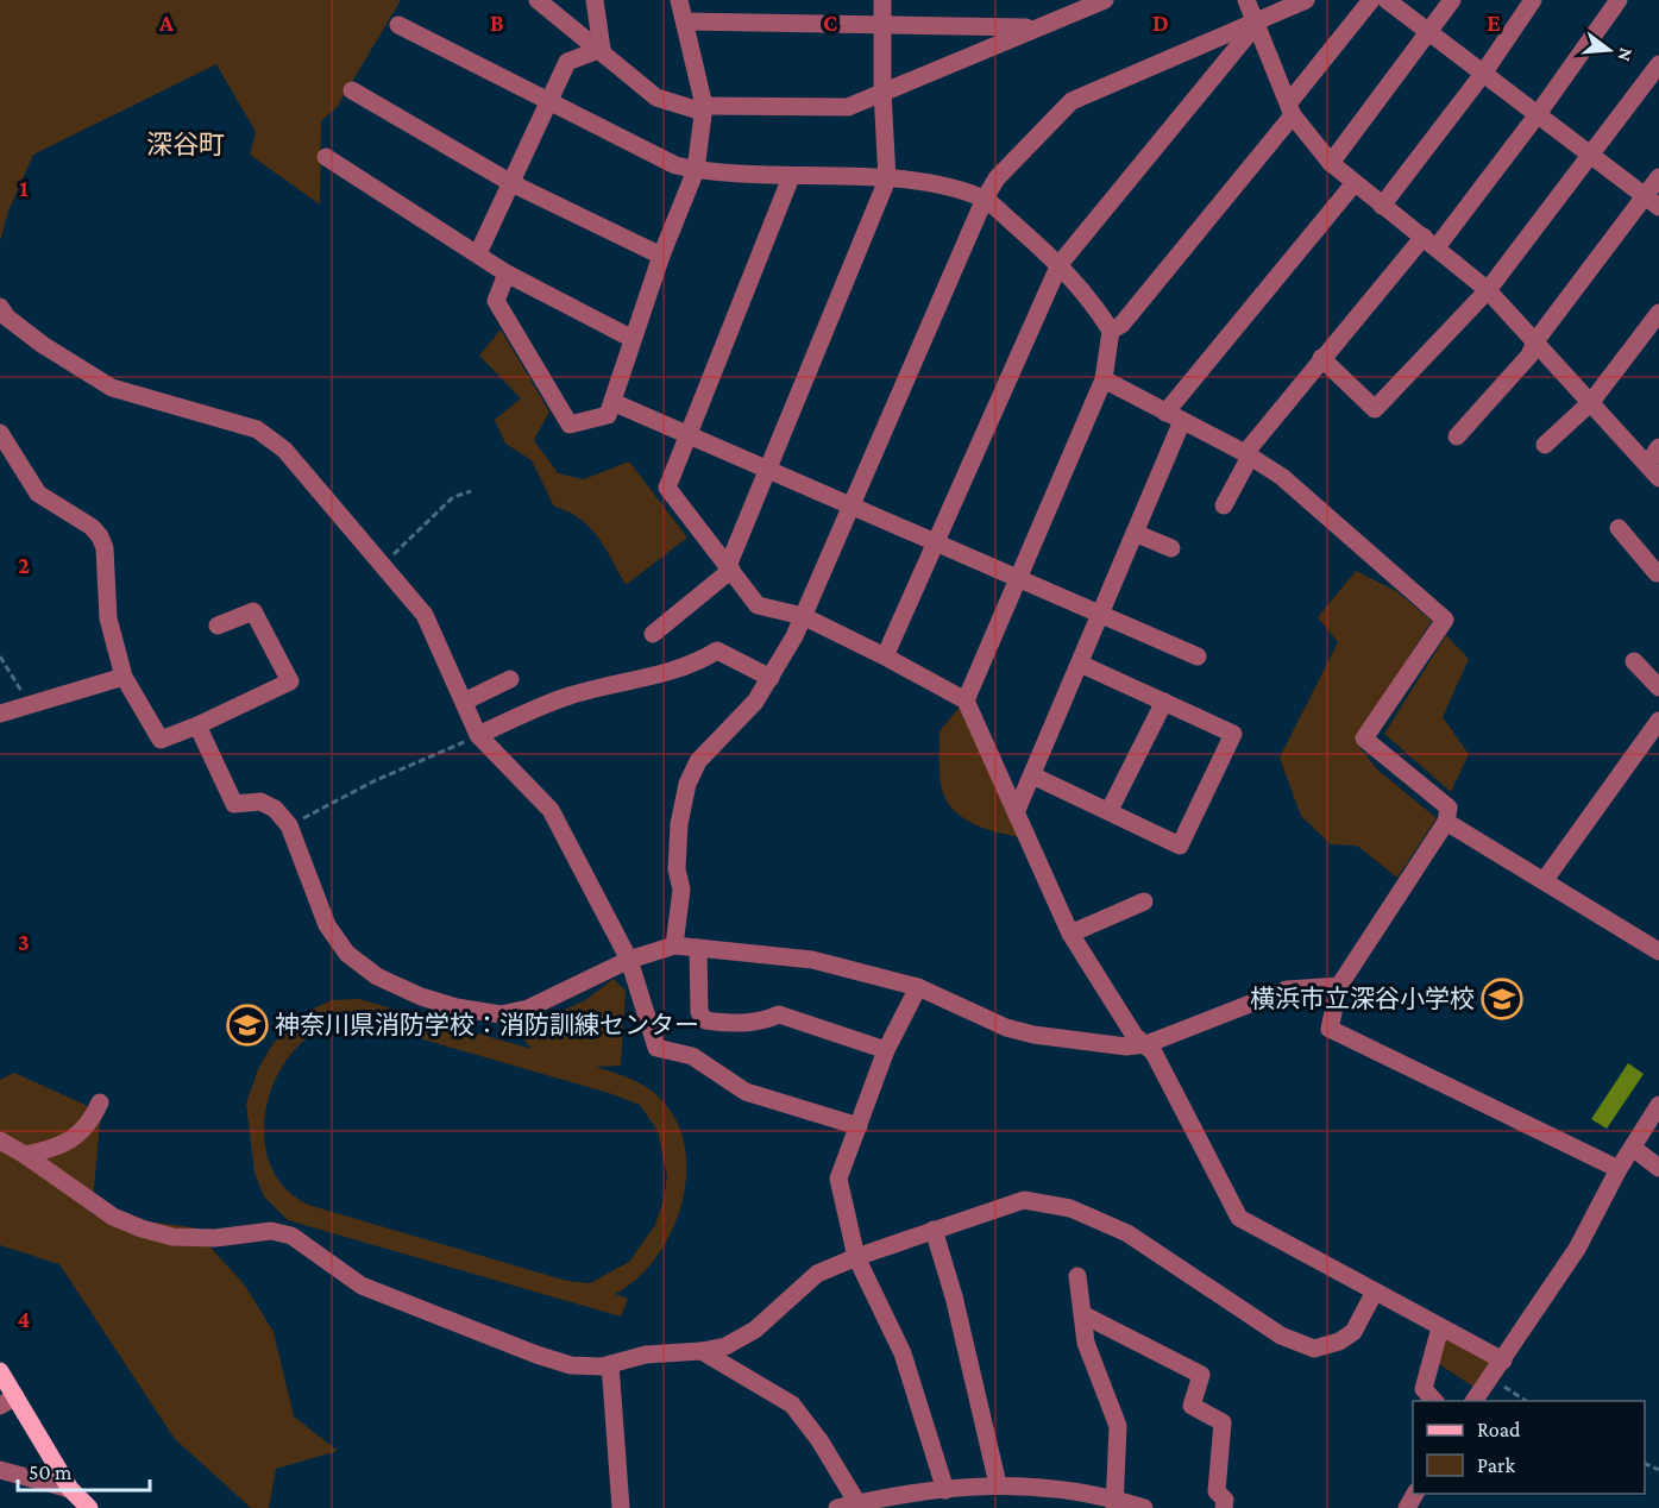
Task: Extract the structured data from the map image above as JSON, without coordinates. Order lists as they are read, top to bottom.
{
  "districts": ["深谷町"],
  "places": {
    "school or university": ["横浜市立深谷小学校", "神奈川県消防学校：消防訓練センター"]
  },
  "legend": ["Road", "Park"],
  "scale_bar": "50 m",
  "north": "right",
  "grid": {
    "columns": [
      "A",
      "B",
      "C",
      "D",
      "E"
    ],
    "rows": [
      "1",
      "2",
      "3",
      "4"
    ]
  }
}
